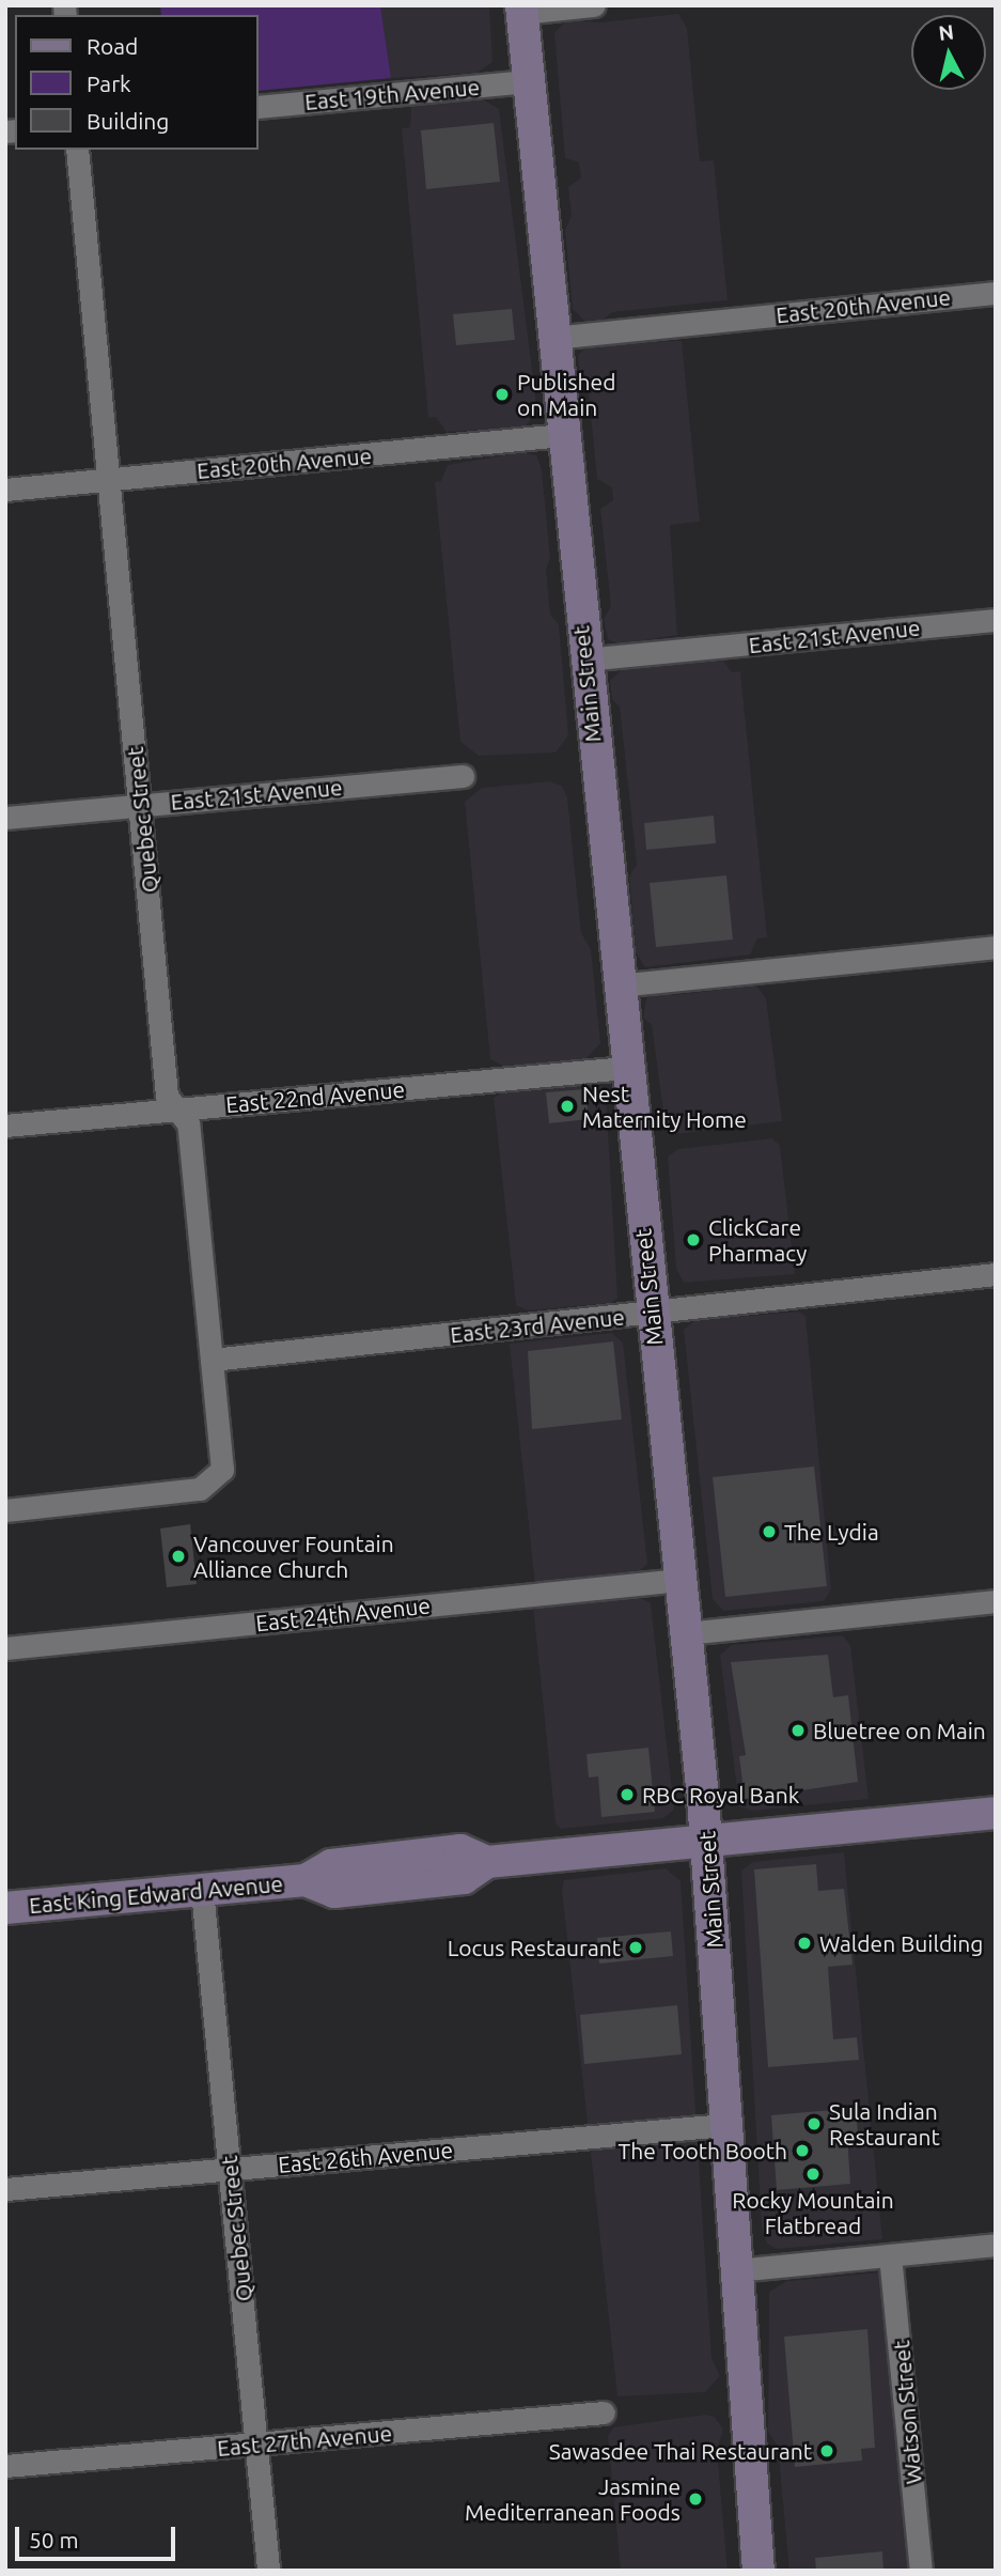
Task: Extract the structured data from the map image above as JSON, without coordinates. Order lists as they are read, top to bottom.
{
  "streets": {
    "main road": ["Main Street", "East King Edward Avenue"],
    "street": [
      "East 19th Avenue",
      "East 20th Avenue",
      "East 21st Avenue",
      "Quebec Street",
      "East 22nd Avenue",
      "East 23rd Avenue",
      "East 24th Avenue",
      "East 26th Avenue",
      "Watson Street",
      "East 27th Avenue"
    ]
  },
  "crossings": [
    ["East 19th Avenue", "Main Street"],
    ["East 20th Avenue", "Main Street"],
    ["East 20th Avenue", "Quebec Street"],
    ["East 21st Avenue", "Main Street"],
    ["East 21st Avenue", "Quebec Street"],
    ["Main Street", "East 22nd Avenue"],
    ["Main Street", "East 23rd Avenue"],
    ["Main Street", "East 24th Avenue"],
    ["Main Street", "East King Edward Avenue"],
    ["Main Street", "East 26th Avenue"],
    ["Quebec Street", "East 22nd Avenue"],
    ["Quebec Street", "East 23rd Avenue"],
    ["Quebec Street", "East King Edward Avenue"],
    ["Quebec Street", "East 26th Avenue"],
    ["Quebec Street", "East 27th Avenue"]
  ],
  "places": [
    "Published on Main",
    "Nest Maternity Home",
    "ClickCare Pharmacy",
    "The Lydia",
    "Vancouver Fountain Alliance Church",
    "Bluetree on Main",
    "RBC Royal Bank",
    "Walden Building",
    "Locus Restaurant",
    "Sula Indian Restaurant",
    "The Tooth Booth",
    "Rocky Mountain Flatbread",
    "Sawasdee Thai Restaurant",
    "Jasmine Mediterranean Foods"
  ],
  "legend": ["Road", "Park", "Building"],
  "scale_bar": "50 m",
  "north": "top"
}
